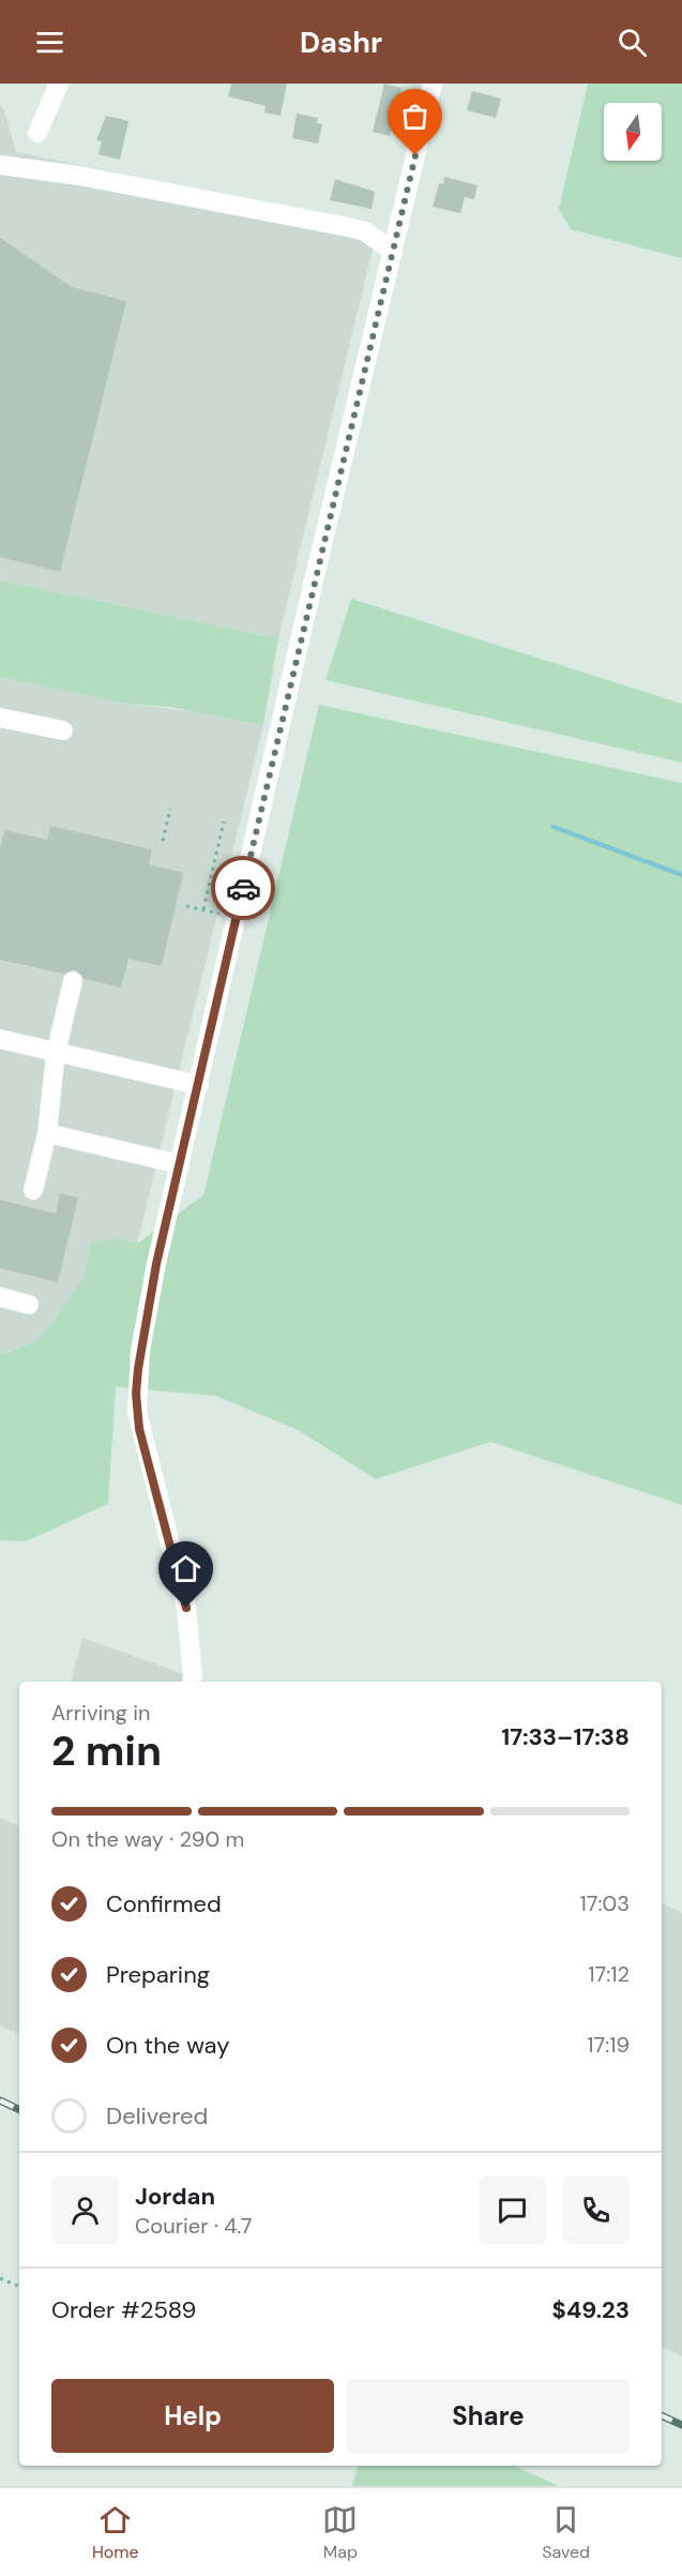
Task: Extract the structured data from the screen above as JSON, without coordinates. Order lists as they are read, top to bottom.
{
  "north": "bottom",
  "page": {
    "header": "Dashr",
    "heading": ["2 min", "Arriving in", "17:33–17:38"],
    "panel": [
      "Jordan",
      "Courier · 4.7",
      "Order #2589",
      "$49.23"
    ],
    "bar": "On the way · 290 m",
    "list": [
      ["Confirmed", "17:03"],
      ["Preparing", "17:12"],
      ["On the way", "17:19"],
      "Delivered"
    ],
    "buttons": ["Help", "Share"],
    "tabs": ["Home", "Map", "Saved"]
  }
}
